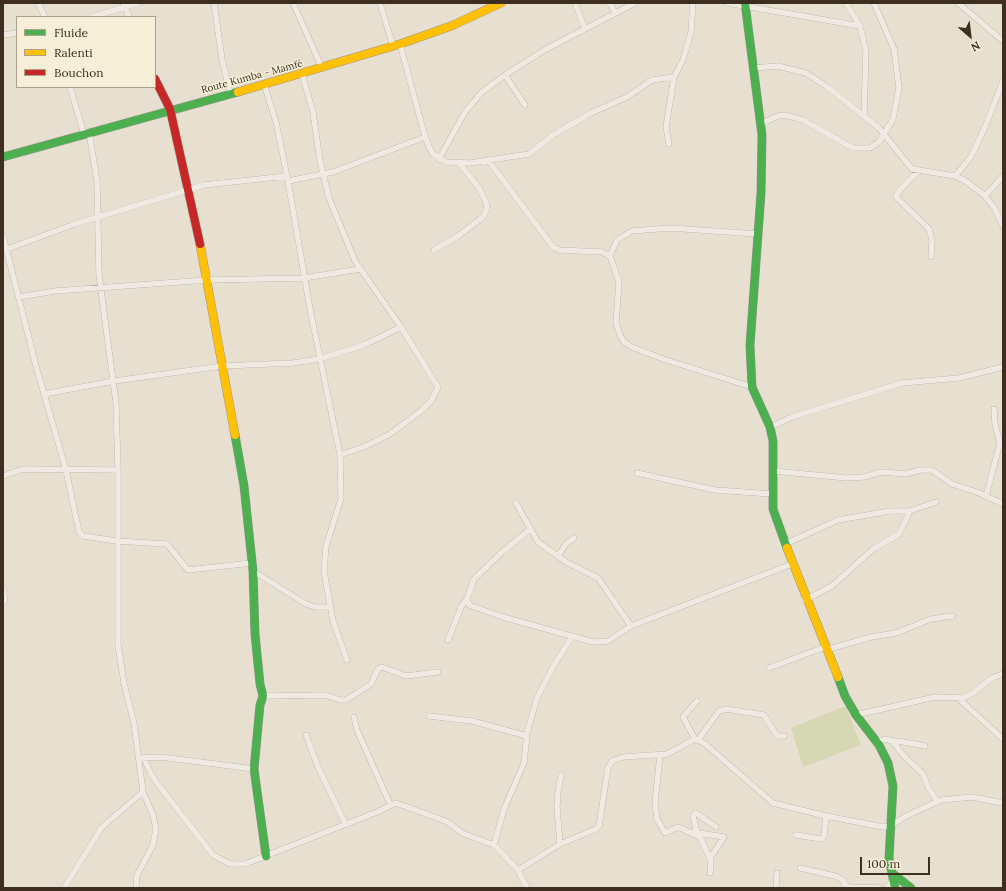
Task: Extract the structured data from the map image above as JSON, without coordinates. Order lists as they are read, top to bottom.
{
  "streets": {
    "main road": ["Route Kumba - Mamfé"]
  },
  "legend": ["Fluide", "Ralenti", "Bouchon"],
  "scale_bar": "100 m",
  "north": "bottom right"
}
